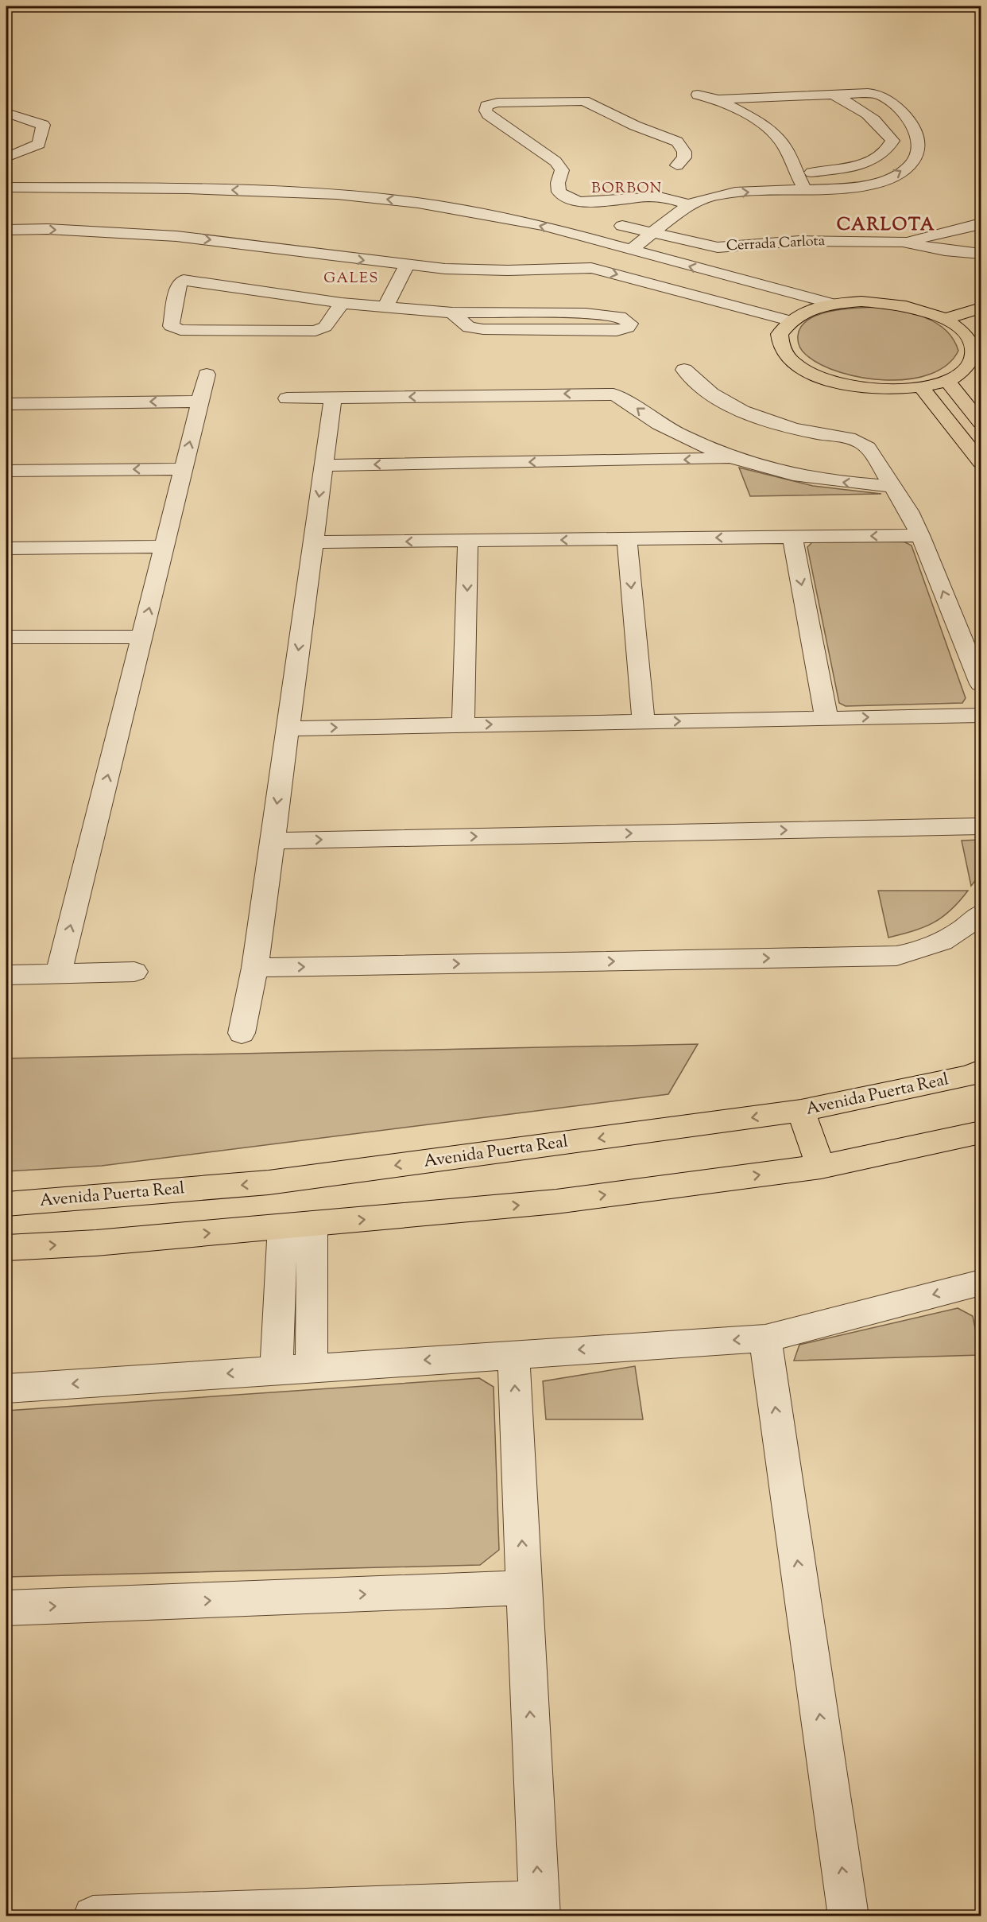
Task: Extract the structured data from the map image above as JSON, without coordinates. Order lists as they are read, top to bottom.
{
  "streets": {
    "main road": ["Avenida Puerta Real"],
    "street": ["Cerrada Carlota"]
  },
  "districts": ["BORBON", "CARLOTA", "GALES"]
}
